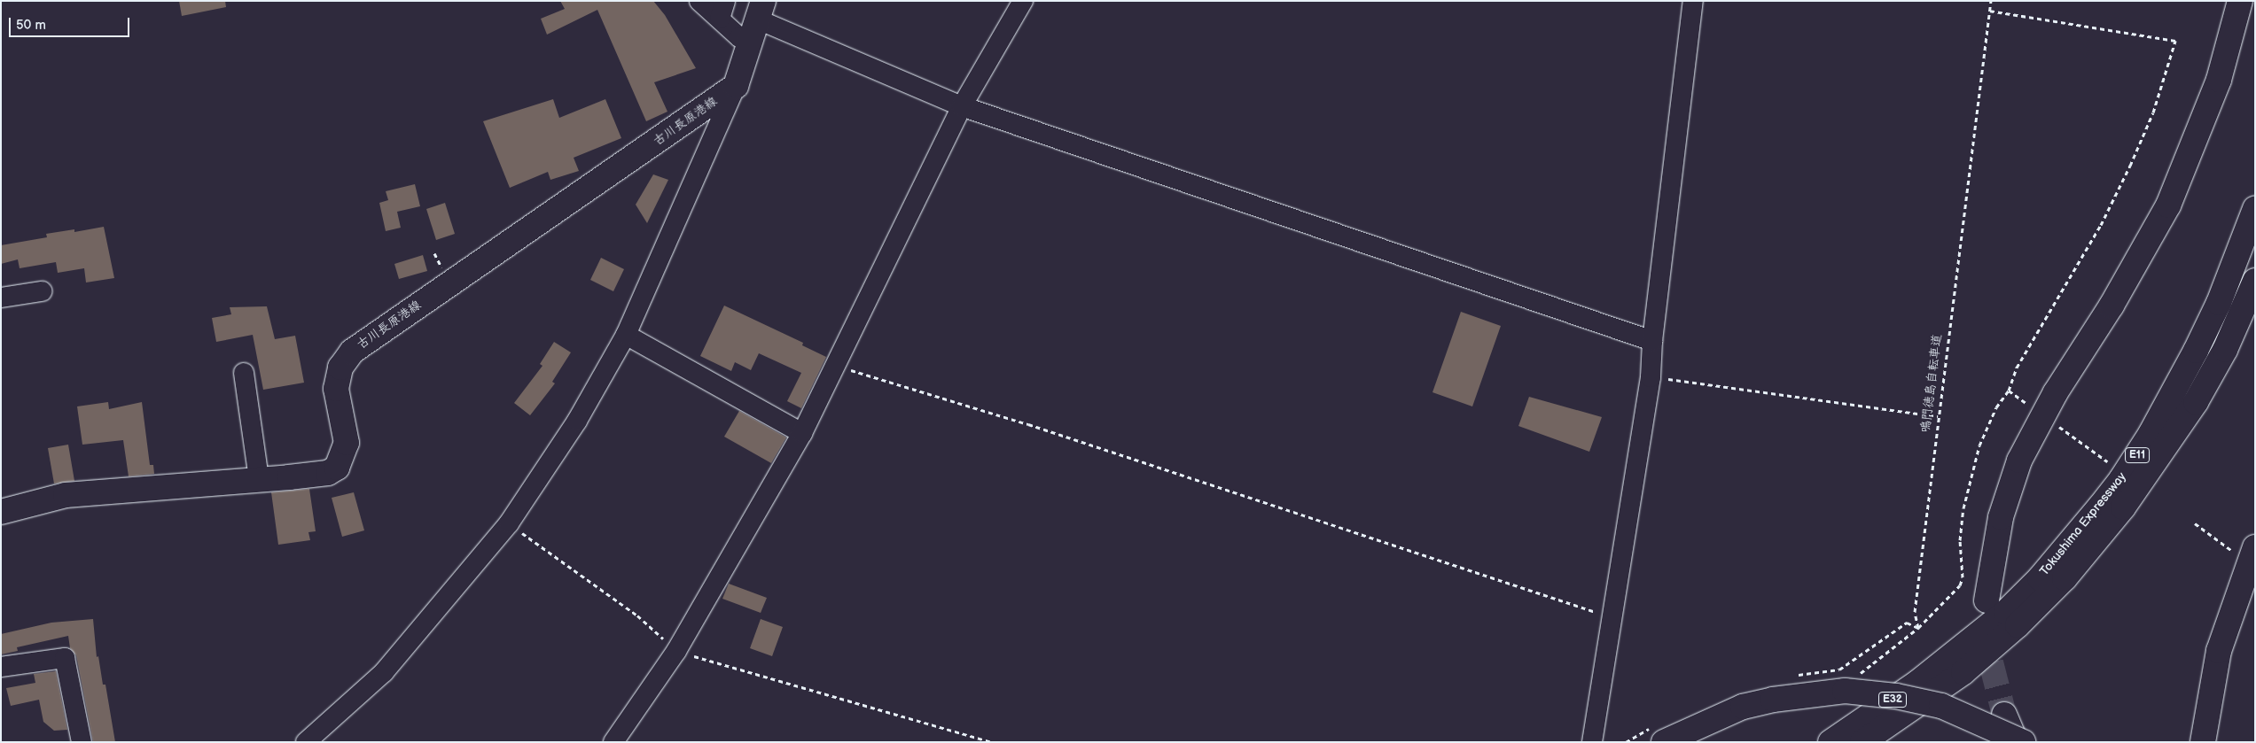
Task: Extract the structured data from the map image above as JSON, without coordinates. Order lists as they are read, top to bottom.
{
  "streets": {
    "main road": [
      "古川長原港線",
      "E11",
      "Tokushima Expressway",
      "E32"
    ],
    "path": ["鳴門徳島自転車道"]
  },
  "scale_bar": "50 m"
}
